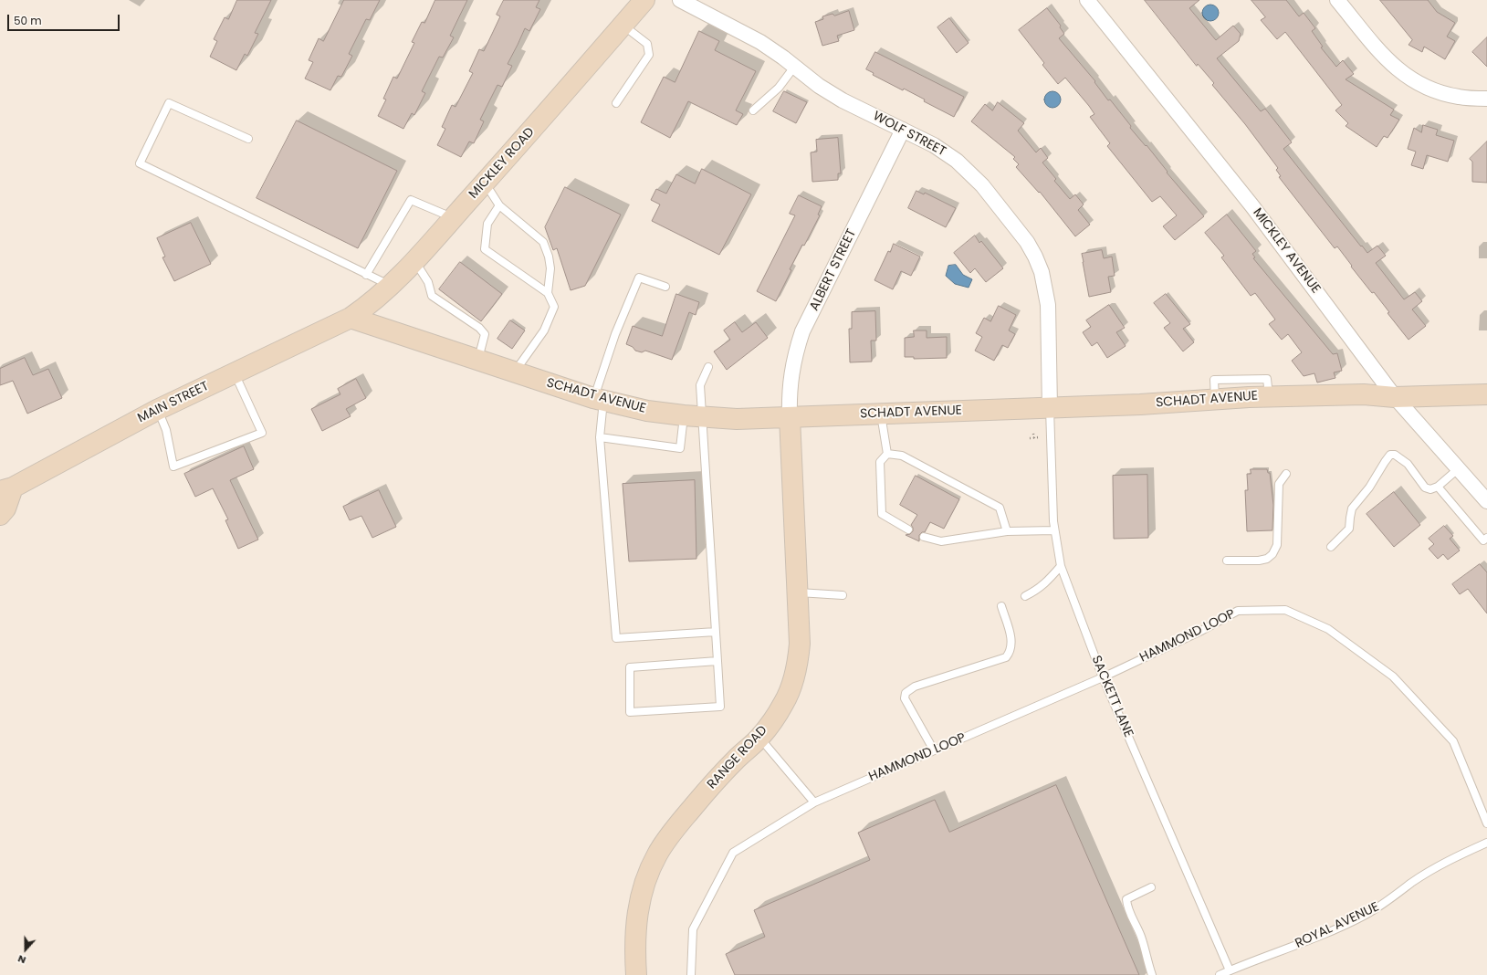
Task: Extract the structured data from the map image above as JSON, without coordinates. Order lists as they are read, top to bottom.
{
  "streets": {
    "main road": [
      "MICKLEY ROAD",
      "SCHADT AVENUE",
      "MAIN STREET",
      "RANGE ROAD"
    ],
    "street": ["WOLF STREET", "MICKLEY AVENUE", "ALBERT STREET"],
    "lane": ["HAMMOND LOOP", "SACKETT LANE", "ROYAL AVENUE"]
  },
  "crossings": [
    ["WOLF STREET", "ALBERT STREET"],
    ["WOLF STREET", "SCHADT AVENUE"],
    ["WOLF STREET", "SACKETT LANE"],
    ["MICKLEY ROAD", "SCHADT AVENUE"],
    ["MICKLEY ROAD", "MAIN STREET"],
    ["MICKLEY AVENUE", "SCHADT AVENUE"],
    ["ALBERT STREET", "SCHADT AVENUE"],
    ["ALBERT STREET", "RANGE ROAD"],
    ["SCHADT AVENUE", "MAIN STREET"],
    ["SCHADT AVENUE", "SACKETT LANE"],
    ["SCHADT AVENUE", "RANGE ROAD"],
    ["HAMMOND LOOP", "SACKETT LANE"],
    ["SACKETT LANE", "ROYAL AVENUE"]
  ],
  "scale_bar": "50 m",
  "north": "bottom"
}
